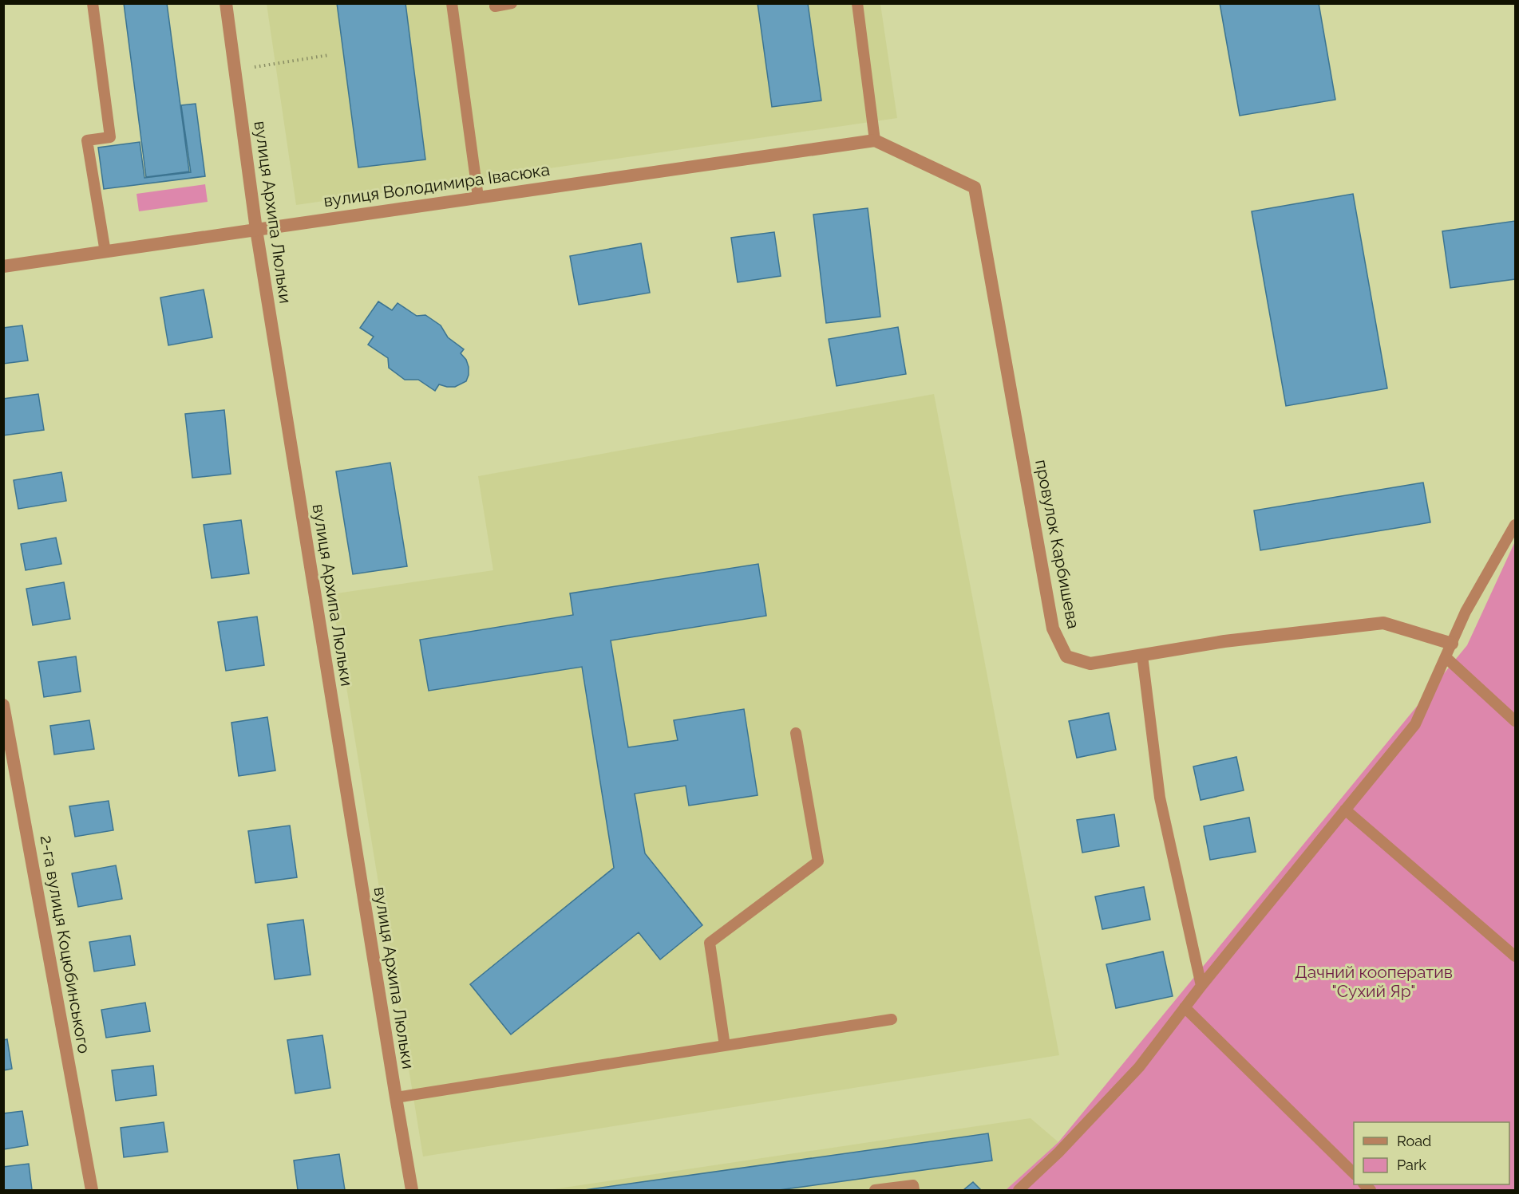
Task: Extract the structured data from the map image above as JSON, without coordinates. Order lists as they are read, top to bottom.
{
  "streets": {
    "street": [
      "вулиця Володимира Івасюка",
      "вулиця Архипа Люльки",
      "провулок Карбишева",
      "2-га вулиця Коцюбинського"
    ]
  },
  "crossings": [
    ["вулиця Володимира Івасюка", "вулиця Архипа Люльки"],
    ["вулиця Володимира Івасюка", "провулок Карбишева"]
  ],
  "parks": ["Дачний кооператив \"Сухий Яр\""],
  "legend": ["Road", "Park"]
}
